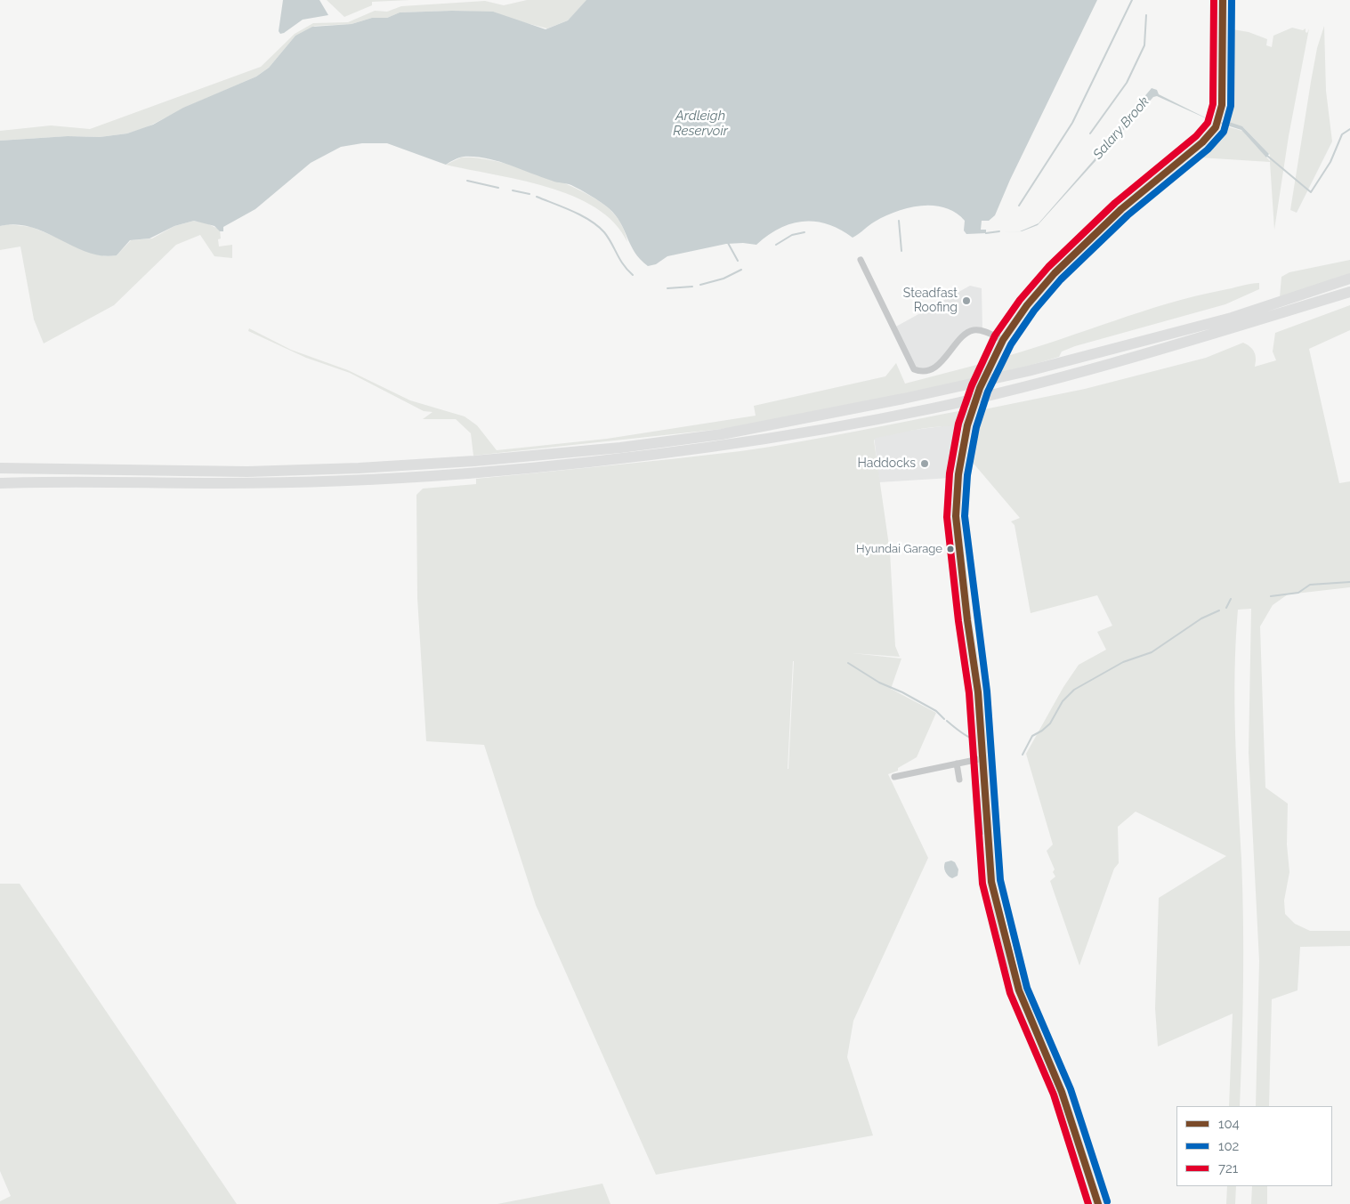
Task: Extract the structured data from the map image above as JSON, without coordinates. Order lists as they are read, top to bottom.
{
  "water": ["Ardleigh Reservoir", "Salary Brook"],
  "places": ["Steadfast Roofing", "Haddocks", "Hyundai Garage"],
  "lines": ["transit line 104", "transit line 102", "transit line 721"],
  "legend": ["104", "102", "721"]
}
